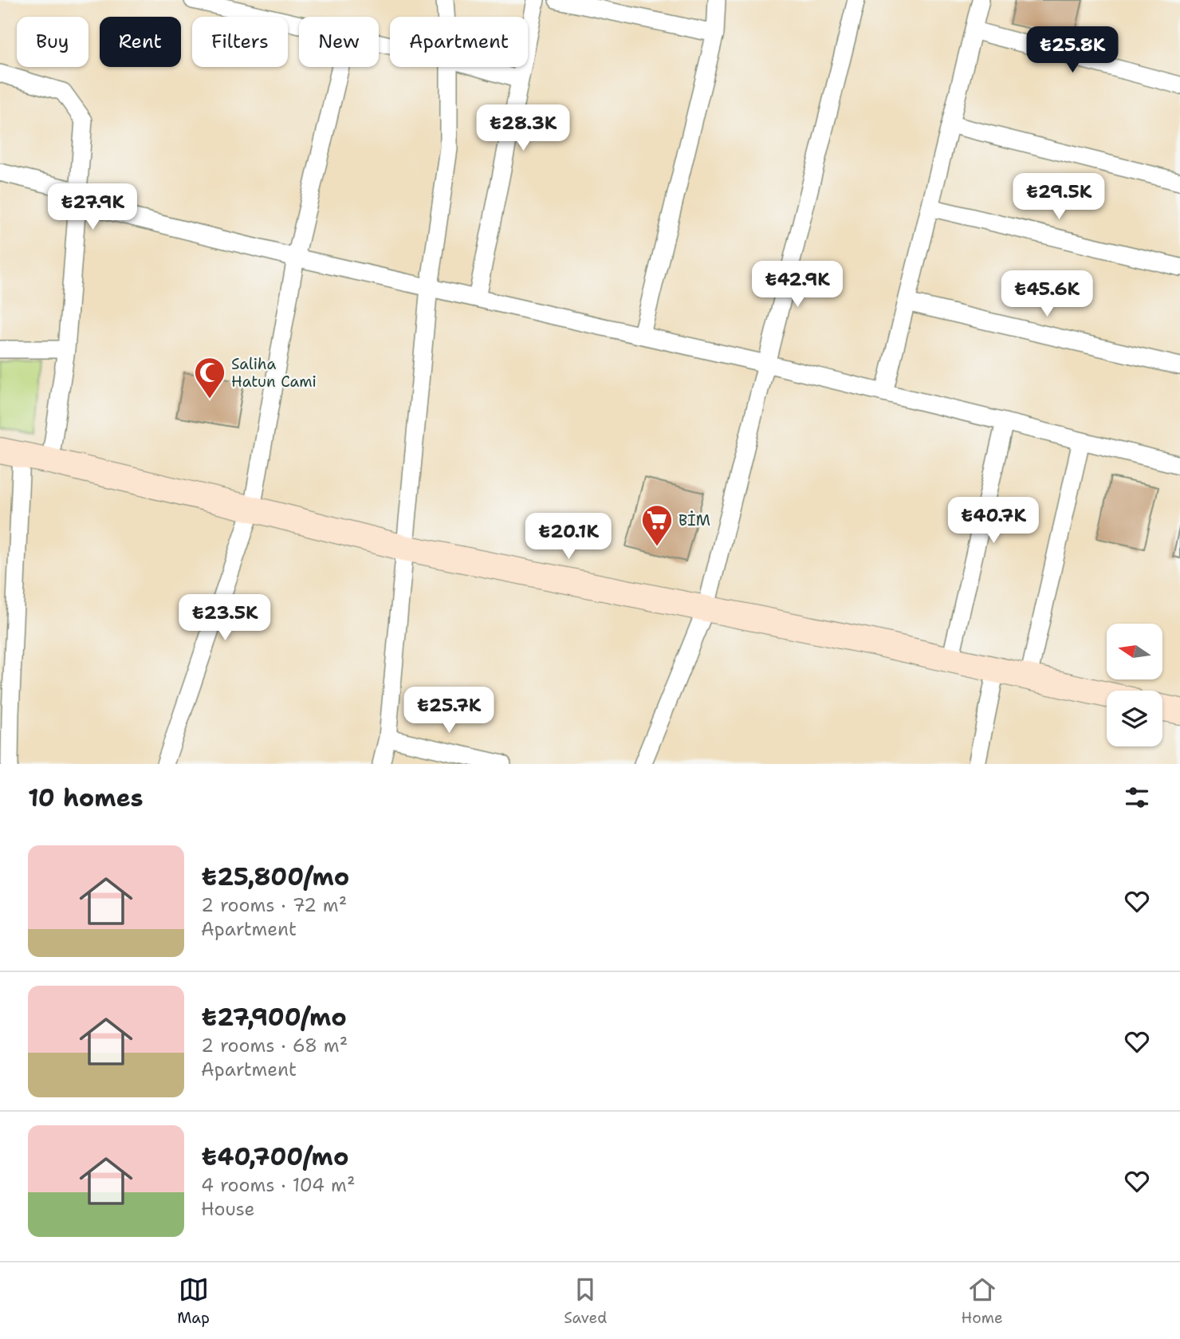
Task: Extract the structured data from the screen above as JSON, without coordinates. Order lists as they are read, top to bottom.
{
  "places": {
    "mosque": ["Saliha Hatun Cami"],
    "supermarket": ["BİM"]
  },
  "north": "left",
  "page": {
    "chip": [
      "Buy",
      "Rent",
      "Filters",
      "New",
      "Apartment"
    ],
    "price": [
      "₺25.8K",
      "₺28.3K",
      "₺29.5K",
      "₺27.9K",
      "₺42.9K",
      "₺45.6K",
      "₺40.7K",
      "₺20.1K",
      "₺23.5K",
      "₺25.7K"
    ],
    "heading": "10 homes",
    "list": [
      {
        "name": "₺25,800/mo",
        "note": "2 rooms · 72 m² · Apartment"
      },
      {
        "name": "₺27,900/mo",
        "note": "2 rooms · 68 m² · Apartment"
      },
      {
        "name": "₺40,700/mo",
        "note": "4 rooms · 104 m² · House"
      }
    ],
    "tabs": ["Map", "Saved", "Home"]
  }
}
